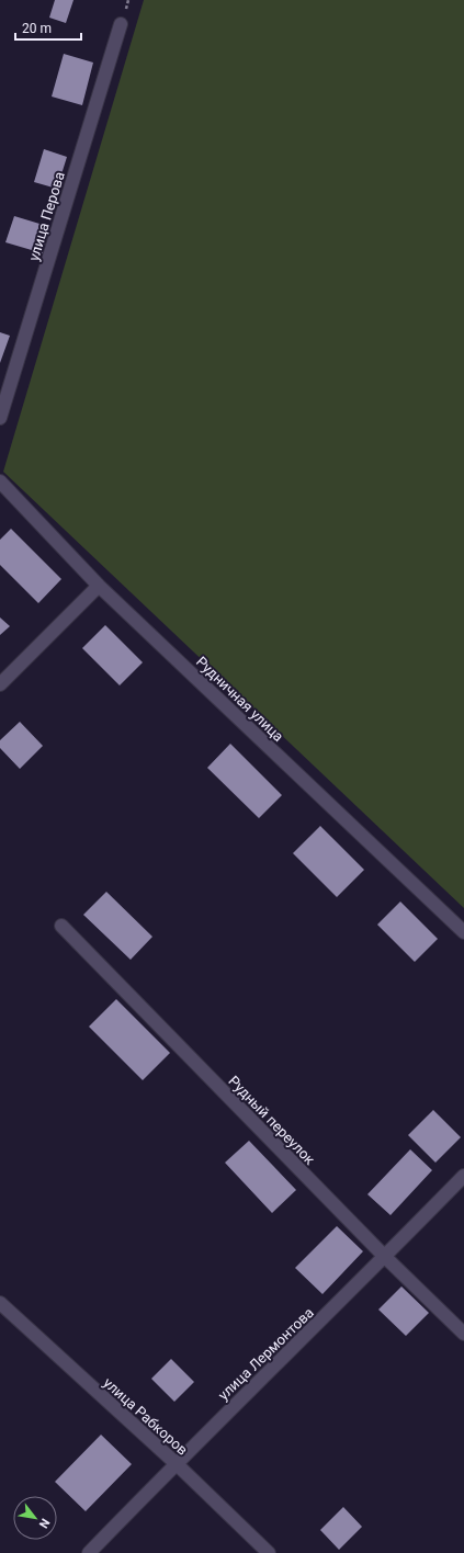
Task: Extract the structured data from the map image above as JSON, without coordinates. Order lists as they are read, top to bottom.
{
  "streets": {
    "street": [
      "улица Перова",
      "Рудничная улица",
      "Рудный переулок",
      "улица Лермонтова",
      "улица Рабкоров"
    ]
  },
  "crossings": [
    ["Рудный переулок", "улица Лермонтова"],
    ["улица Лермонтова", "улица Рабкоров"]
  ],
  "scale_bar": "20 m",
  "north": "bottom right"
}
